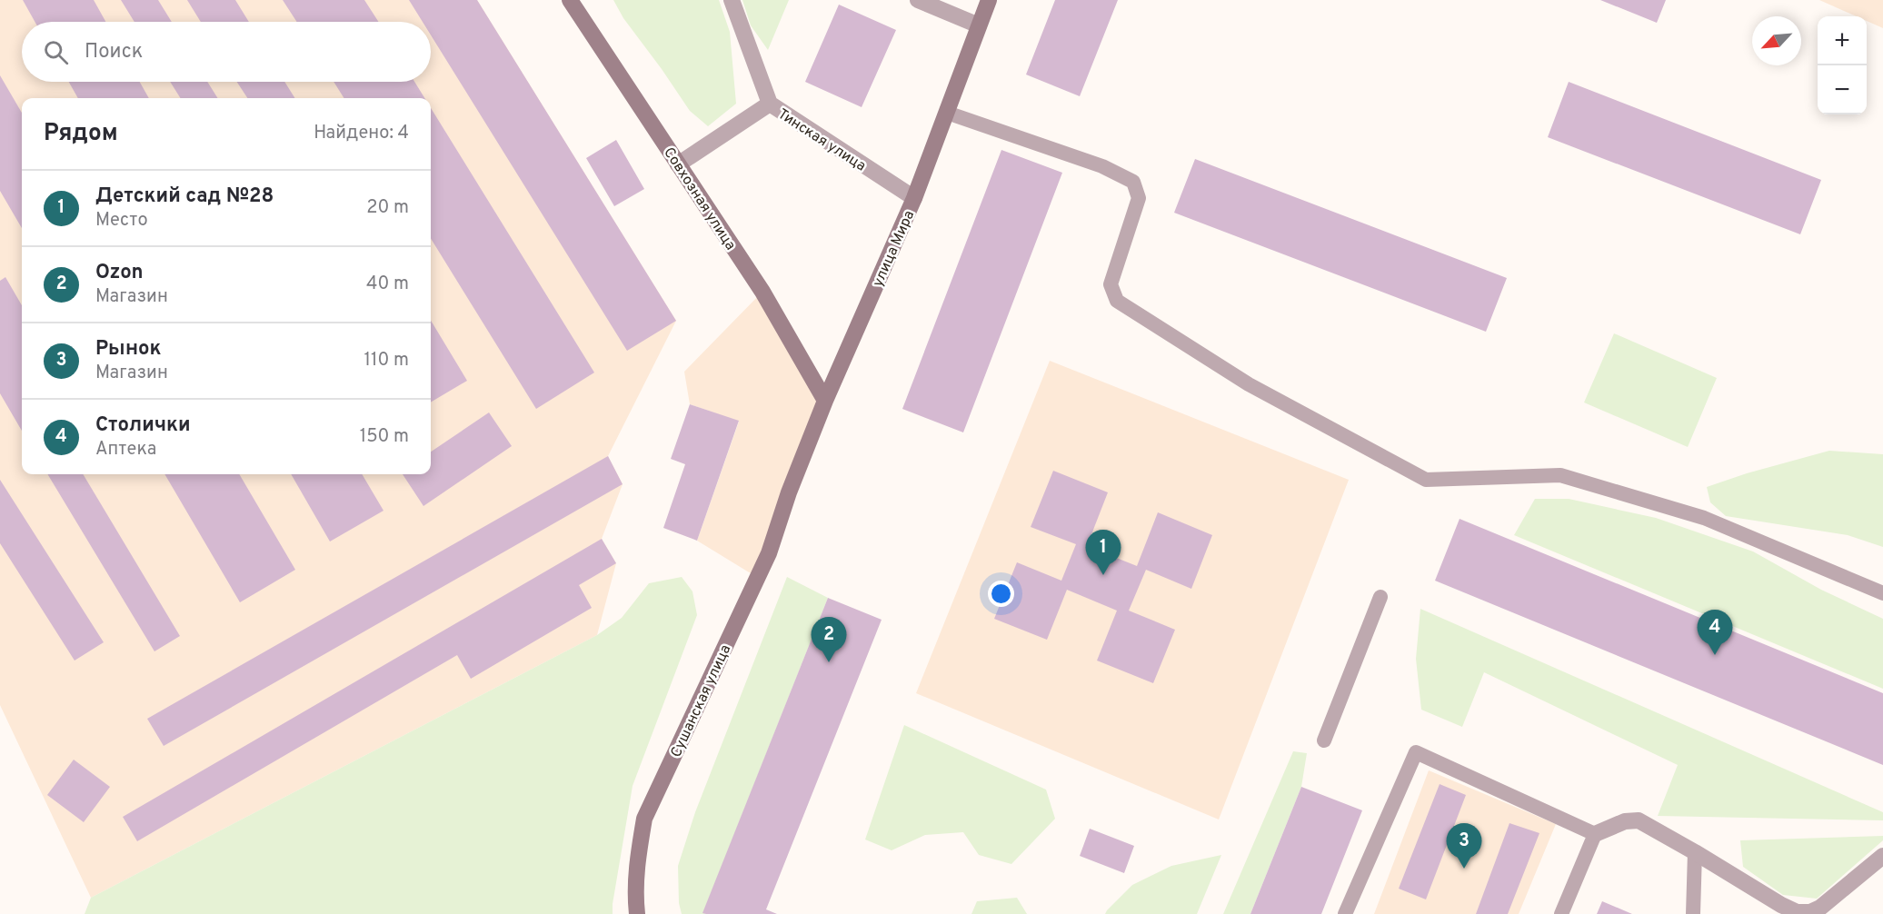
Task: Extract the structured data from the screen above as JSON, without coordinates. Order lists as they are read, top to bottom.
{
  "streets": {
    "main road": ["Совхозная улица", "улица Мира", "Сушанская улица"],
    "street": ["Тинская улица"]
  },
  "crossings": [
    ["Тинская улица", "улица Мира"],
    ["Совхозная улица", "улица Мира"],
    ["улица Мира", "Сушанская улица"]
  ],
  "north": "bottom left",
  "page": {
    "map_buttons": ["+", "−"],
    "search": "Поиск",
    "heading": ["Рядом", "Найдено: 4"],
    "list": [
      {
        "mark": "1",
        "name": "Детский сад №28",
        "note": "Место",
        "value": "20 m"
      },
      {
        "mark": "2",
        "name": "Ozon",
        "note": "Магазин",
        "value": "40 m"
      },
      {
        "mark": "3",
        "name": "Рынок",
        "note": "Магазин",
        "value": "110 m"
      },
      {
        "mark": "4",
        "name": "Столички",
        "note": "Аптека",
        "value": "150 m"
      }
    ],
    "pins": [
      "1",
      "4",
      "2",
      "3"
    ]
  }
}
